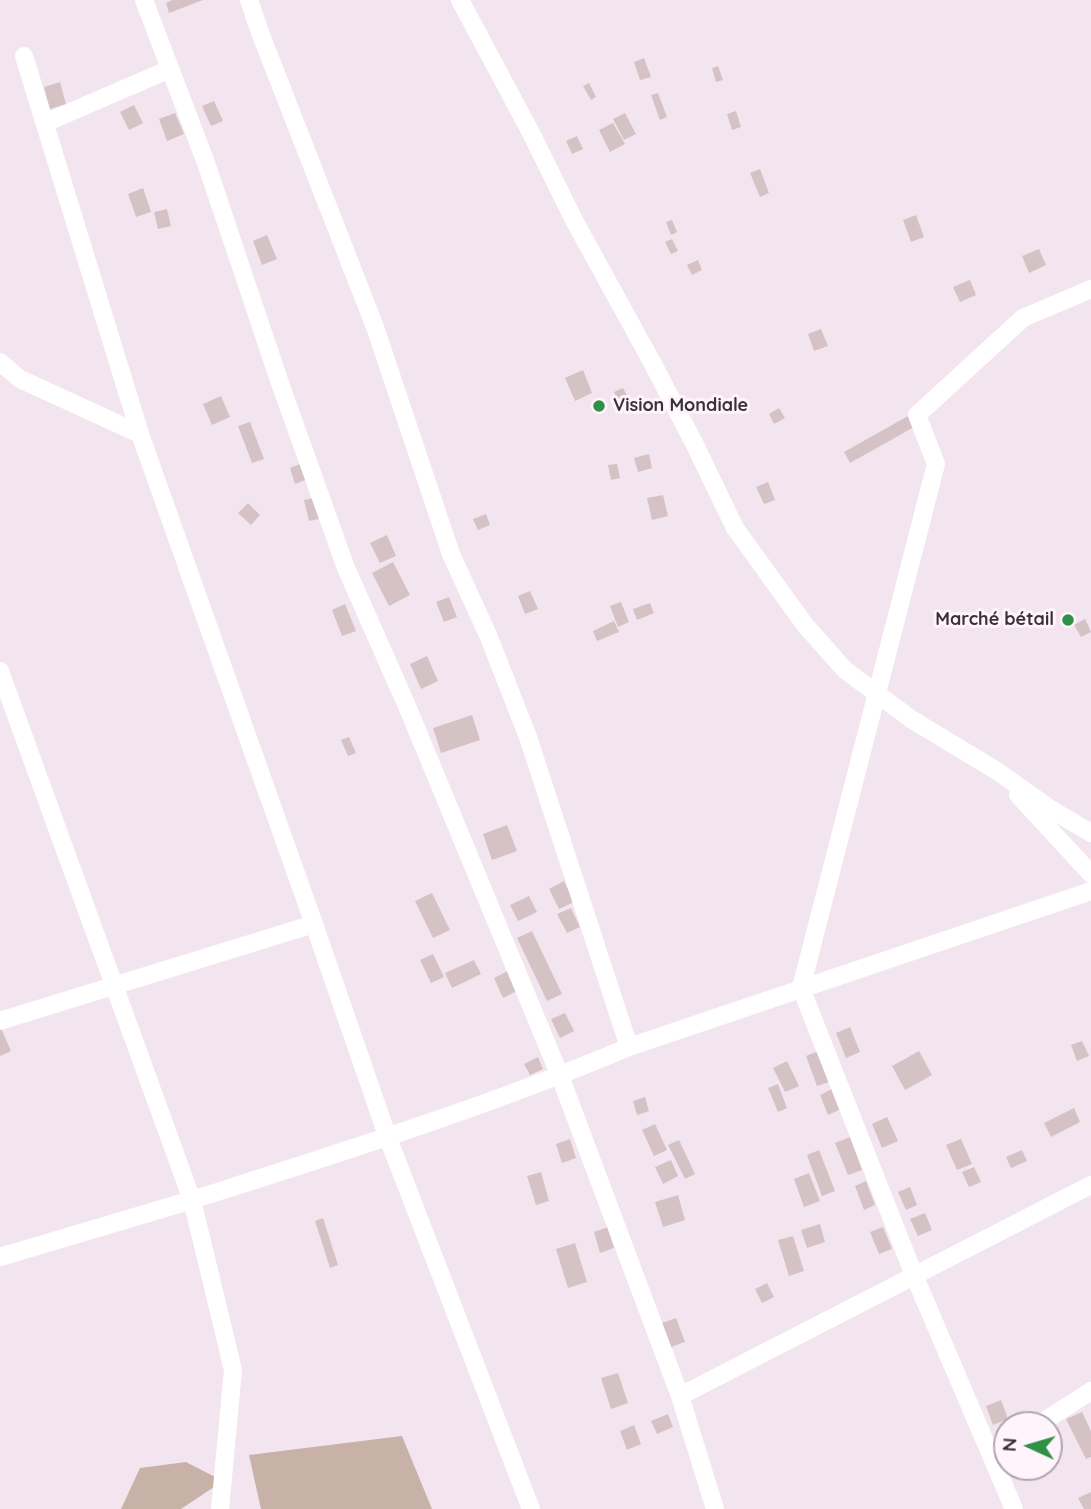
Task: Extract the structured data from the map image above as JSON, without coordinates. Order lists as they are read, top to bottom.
{
  "places": ["Vision Mondiale", "Marché bétail"],
  "north": "left"
}
